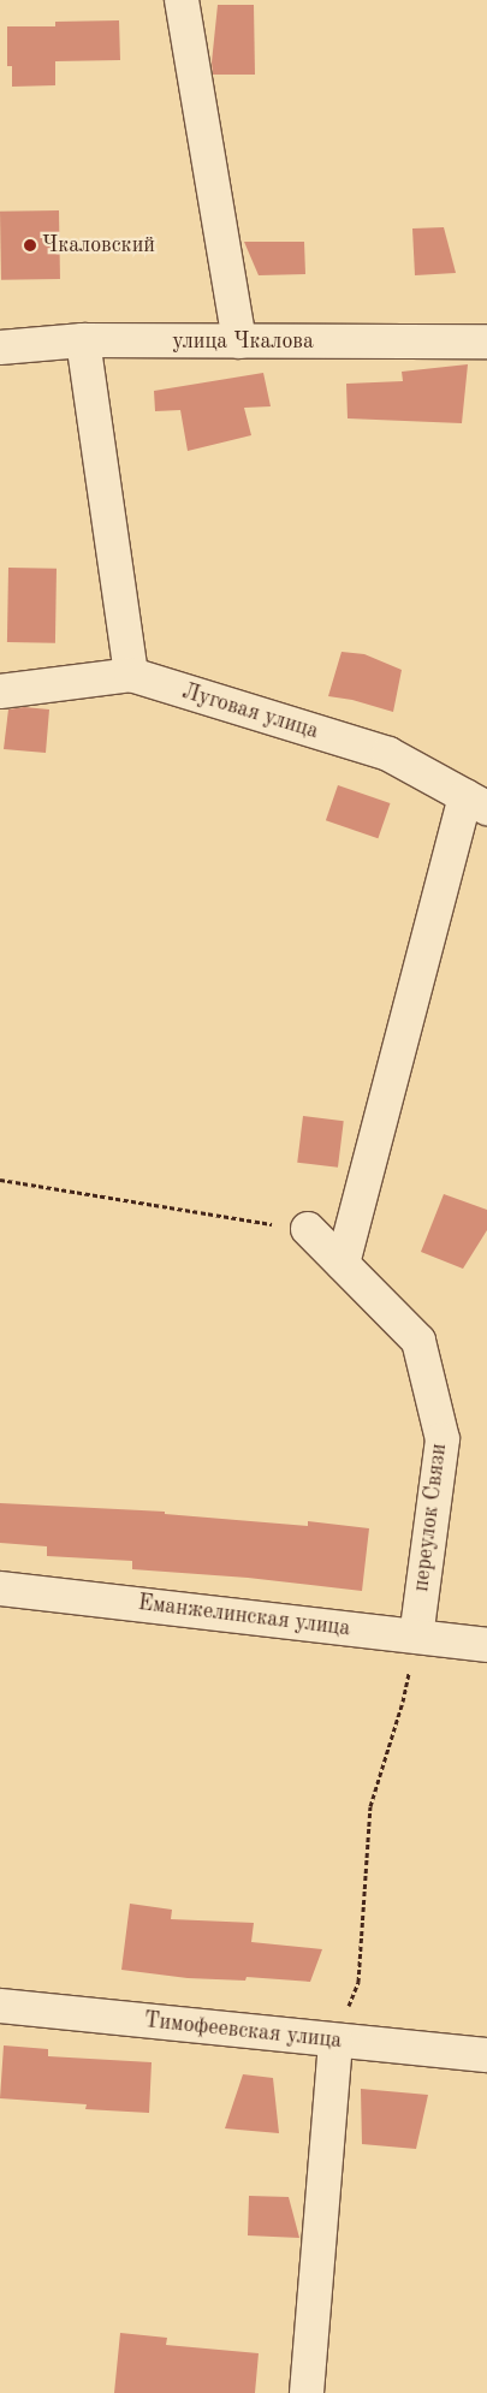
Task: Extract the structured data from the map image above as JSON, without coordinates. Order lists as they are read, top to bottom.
{
  "streets": {
    "street": [
      "улица Чкалова",
      "Луговая улица",
      "переулок Связи",
      "Еманжелинская улица",
      "Тимофеевская улица"
    ]
  },
  "crossings": [
    ["переулок Связи", "Еманжелинская улица"]
  ],
  "places": ["Чкаловский"]
}
